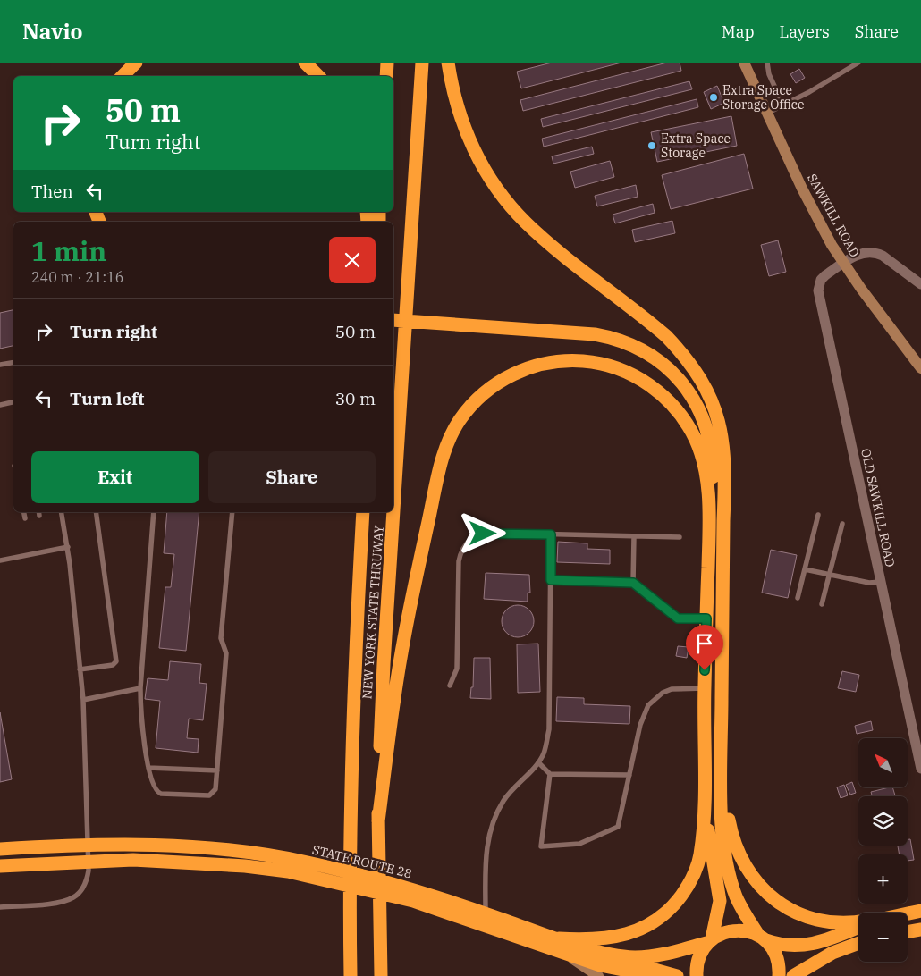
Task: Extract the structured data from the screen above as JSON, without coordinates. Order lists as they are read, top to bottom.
{
  "streets": {
    "highway": ["NEW YORK STATE THRUWAY", "STATE ROUTE 28"],
    "street": ["SAWKILL ROAD", "OLD SAWKILL ROAD"]
  },
  "crossings": [
    ["SAWKILL ROAD", "OLD SAWKILL ROAD"]
  ],
  "places": ["Extra Space Storage Office", "Extra Space Storage"],
  "north": "top left",
  "page": {
    "header": "Navio",
    "nav": ["Map", "Layers", "Share"],
    "turn": ["50 m", "Turn right"],
    "then": "Then",
    "heading": ["1 min", "240 m · 21:16"],
    "list": [
      {
        "name": "Turn right",
        "value": "50 m"
      },
      {
        "name": "Turn left",
        "value": "30 m"
      }
    ],
    "buttons": ["Exit", "Share"],
    "map_buttons": ["+", "−"]
  }
}
